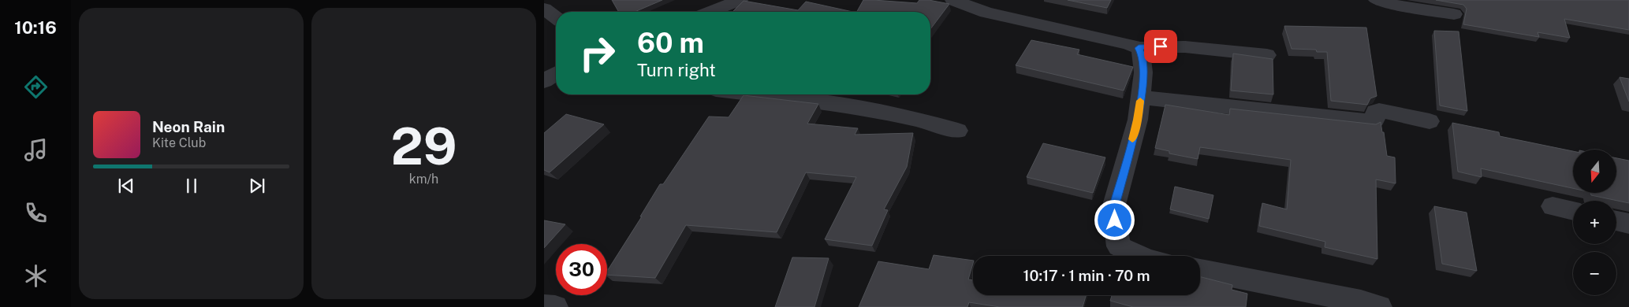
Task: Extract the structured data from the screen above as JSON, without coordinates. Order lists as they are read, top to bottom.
{
  "north": "bottom",
  "page": {
    "tabs": "10:16",
    "tile": ["29", "km/h"],
    "turn": ["60 m", "Turn right"],
    "song": ["Neon Rain", "Kite Club"],
    "map_buttons": ["+", "−"],
    "limit": "30",
    "trip": "10:17 · 1 min · 70 m"
  }
}
